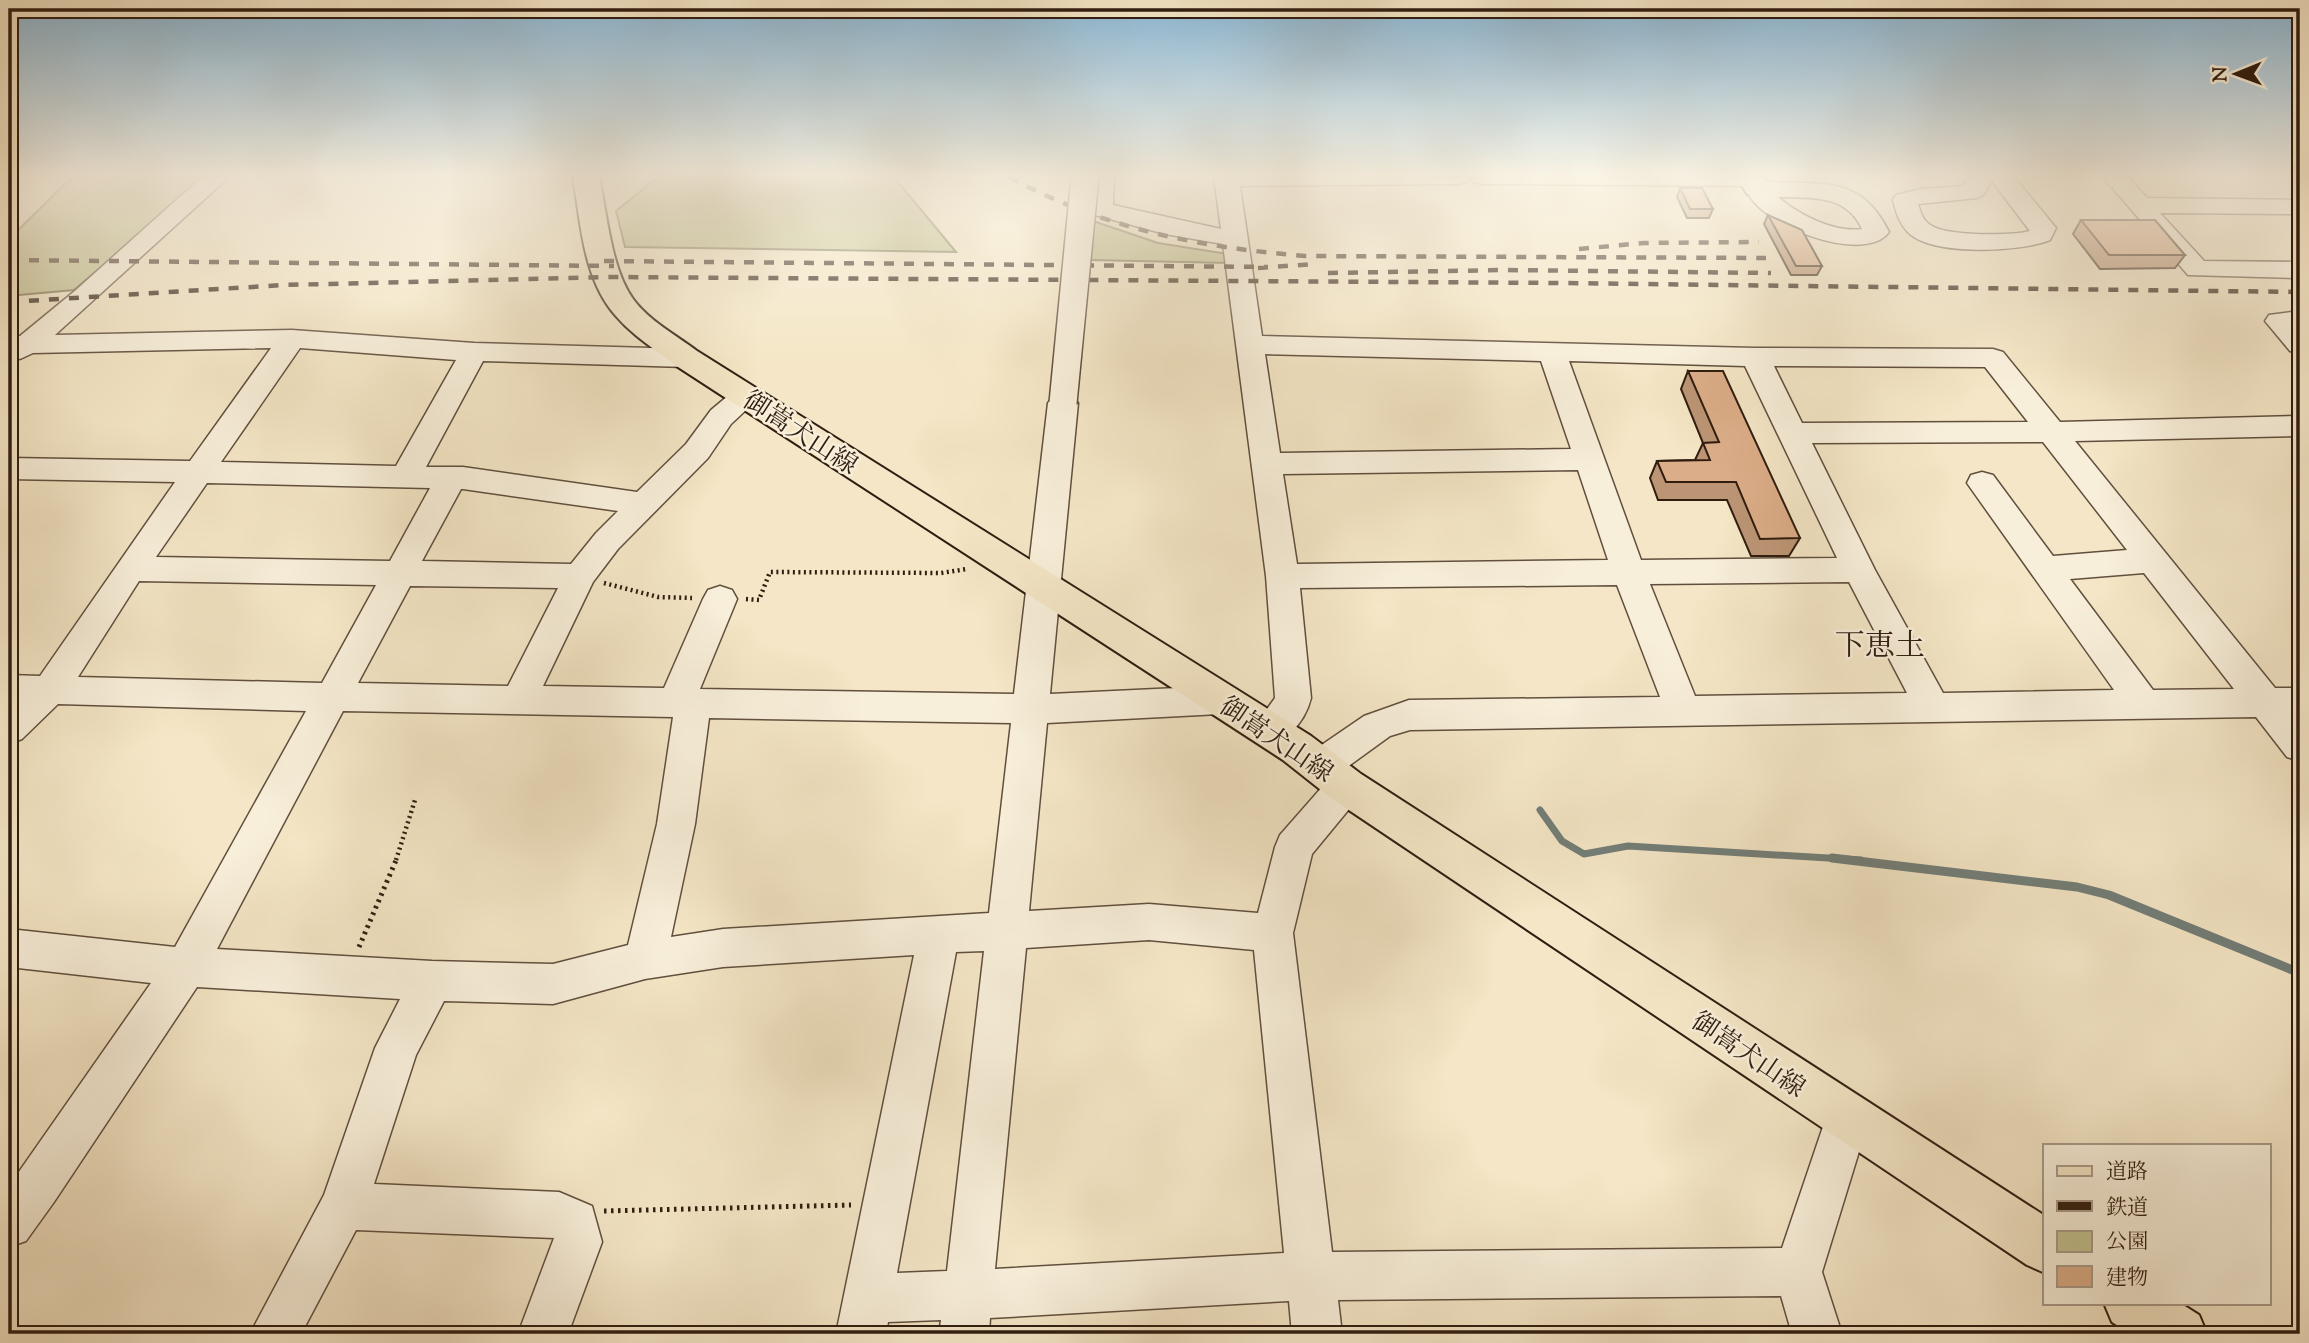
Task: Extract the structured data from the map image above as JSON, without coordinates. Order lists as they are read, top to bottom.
{
  "streets": {
    "main road": ["御嵩犬山線"]
  },
  "districts": ["下恵土"],
  "legend": [
    "道路",
    "鉄道",
    "公園",
    "建物"
  ],
  "north": "left"
}
